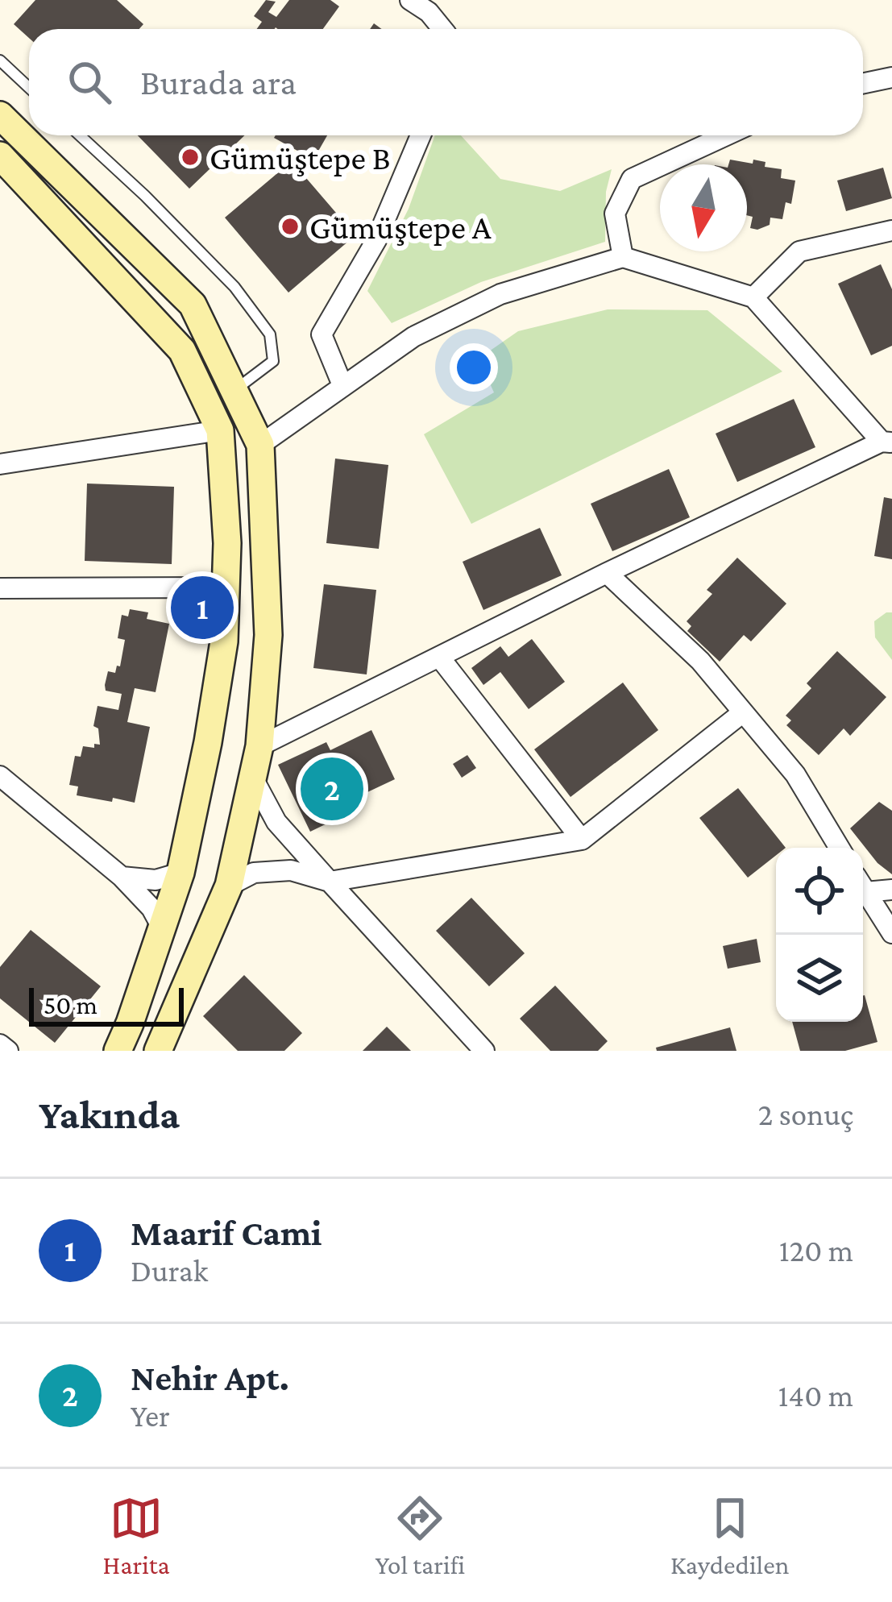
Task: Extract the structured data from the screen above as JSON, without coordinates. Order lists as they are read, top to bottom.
{
  "places": ["Gümüştepe B", "Gümüştepe A"],
  "scale_bar": "50 m",
  "north": "bottom",
  "page": {
    "search": "Burada ara",
    "pins": ["1", "2"],
    "scale": "50 m",
    "heading": ["Yakında", "2 sonuç"],
    "list": [
      {
        "mark": "1",
        "name": "Maarif Cami",
        "note": "Durak",
        "value": "120 m"
      },
      {
        "mark": "2",
        "name": "Nehir Apt.",
        "note": "Yer",
        "value": "140 m"
      }
    ],
    "nav": ["Harita", "Yol tarifi", "Kaydedilen"]
  }
}
